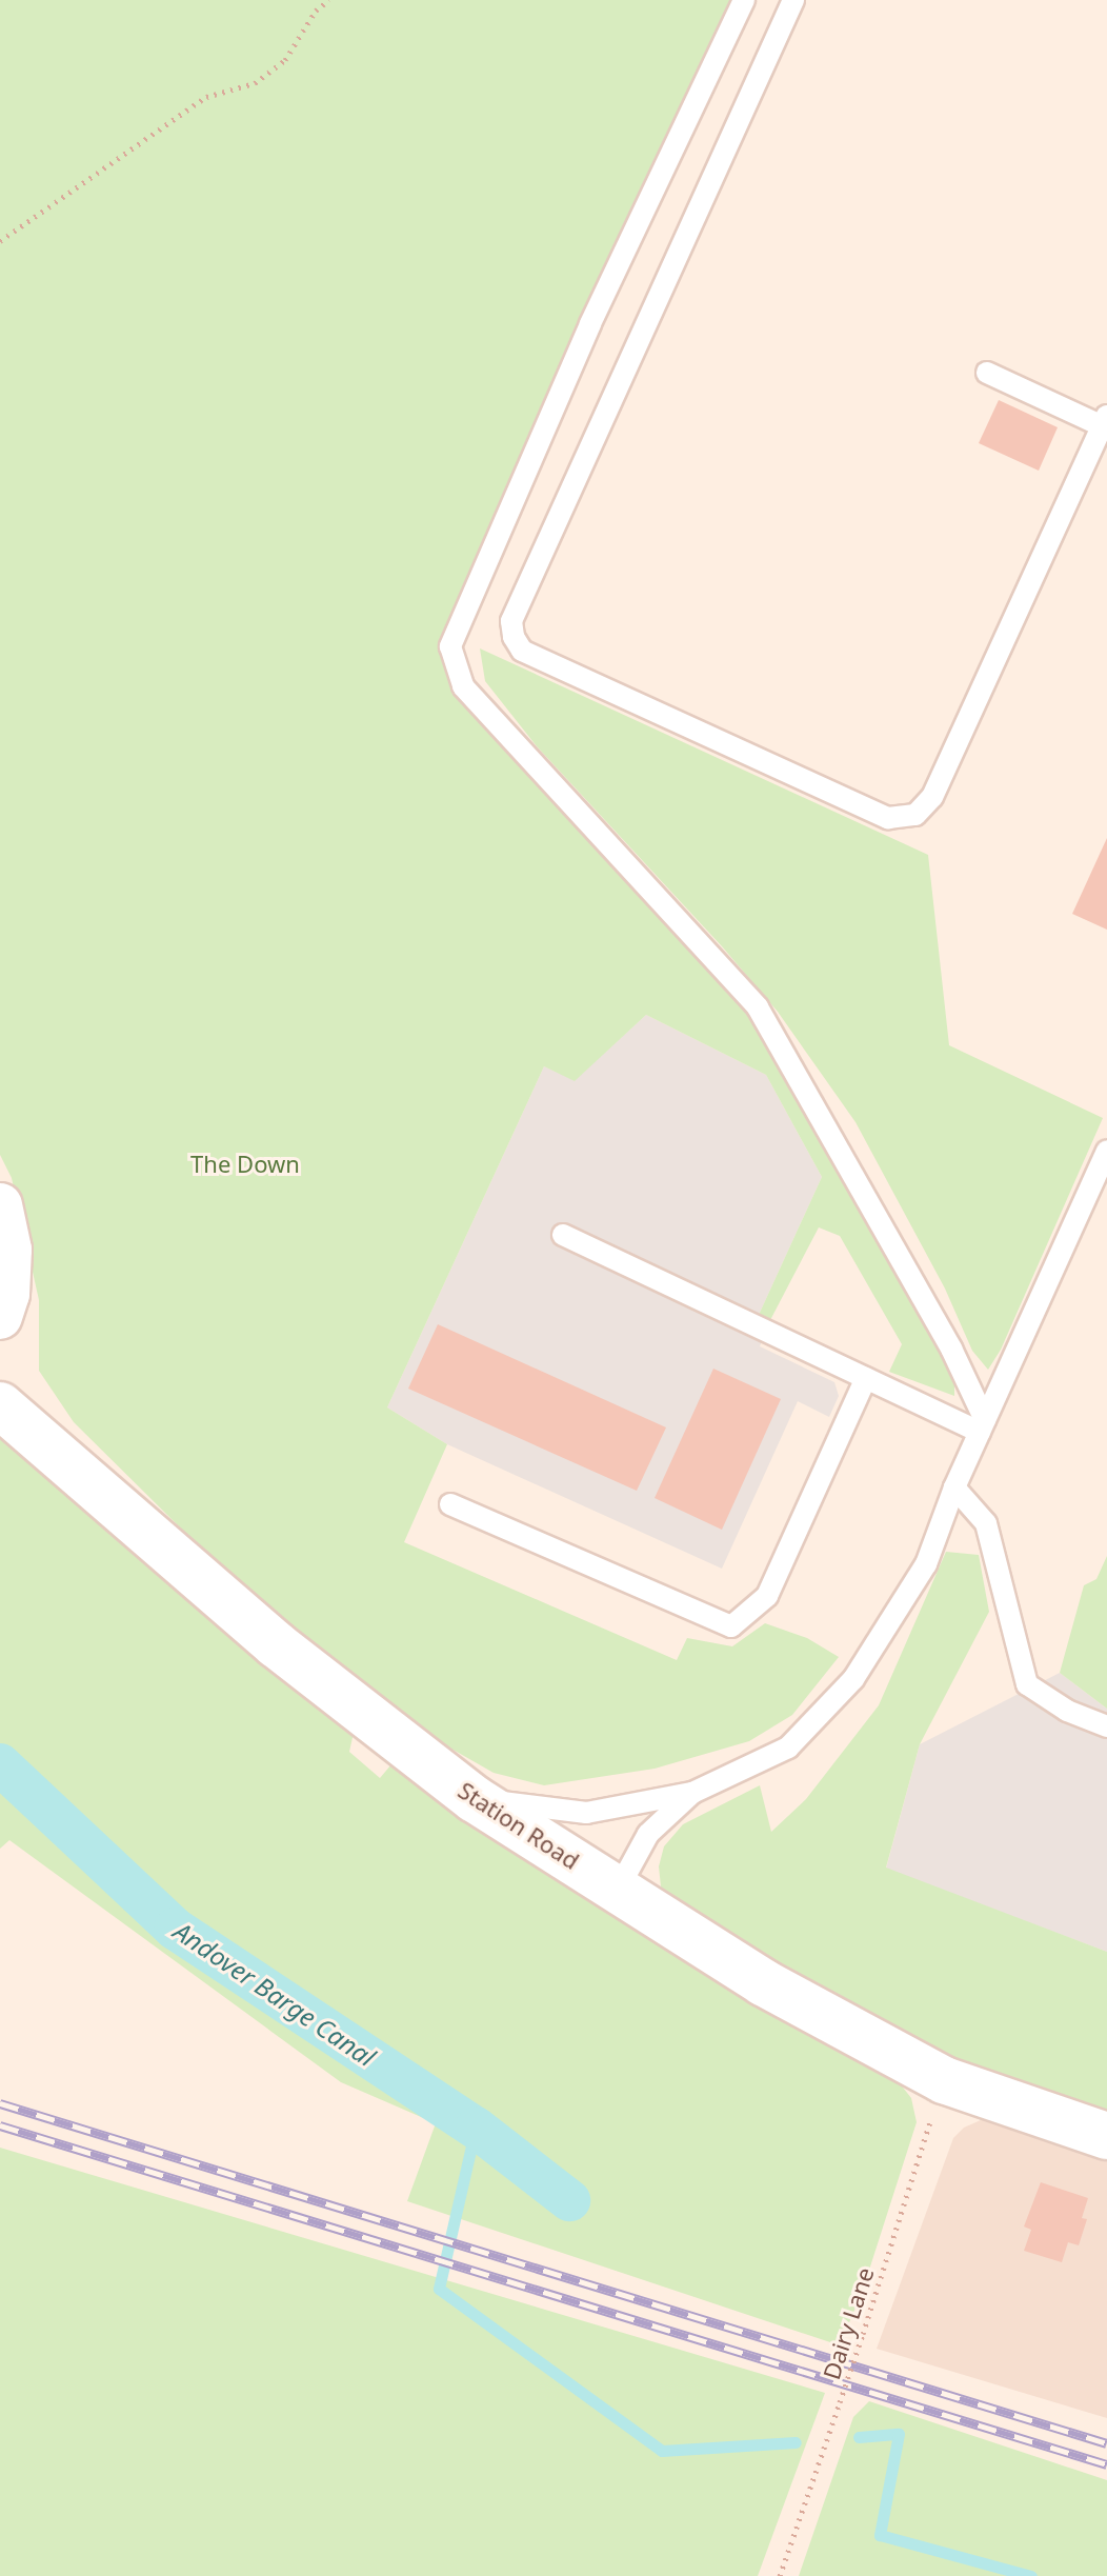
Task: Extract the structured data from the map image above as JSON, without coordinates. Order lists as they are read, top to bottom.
{
  "streets": {
    "street": ["Station Road"],
    "path": ["Dairy Lane"]
  },
  "crossings": [
    ["Station Road", "Dairy Lane"]
  ],
  "water": ["Andover Barge Canal"],
  "parks": ["The Down"]
}
